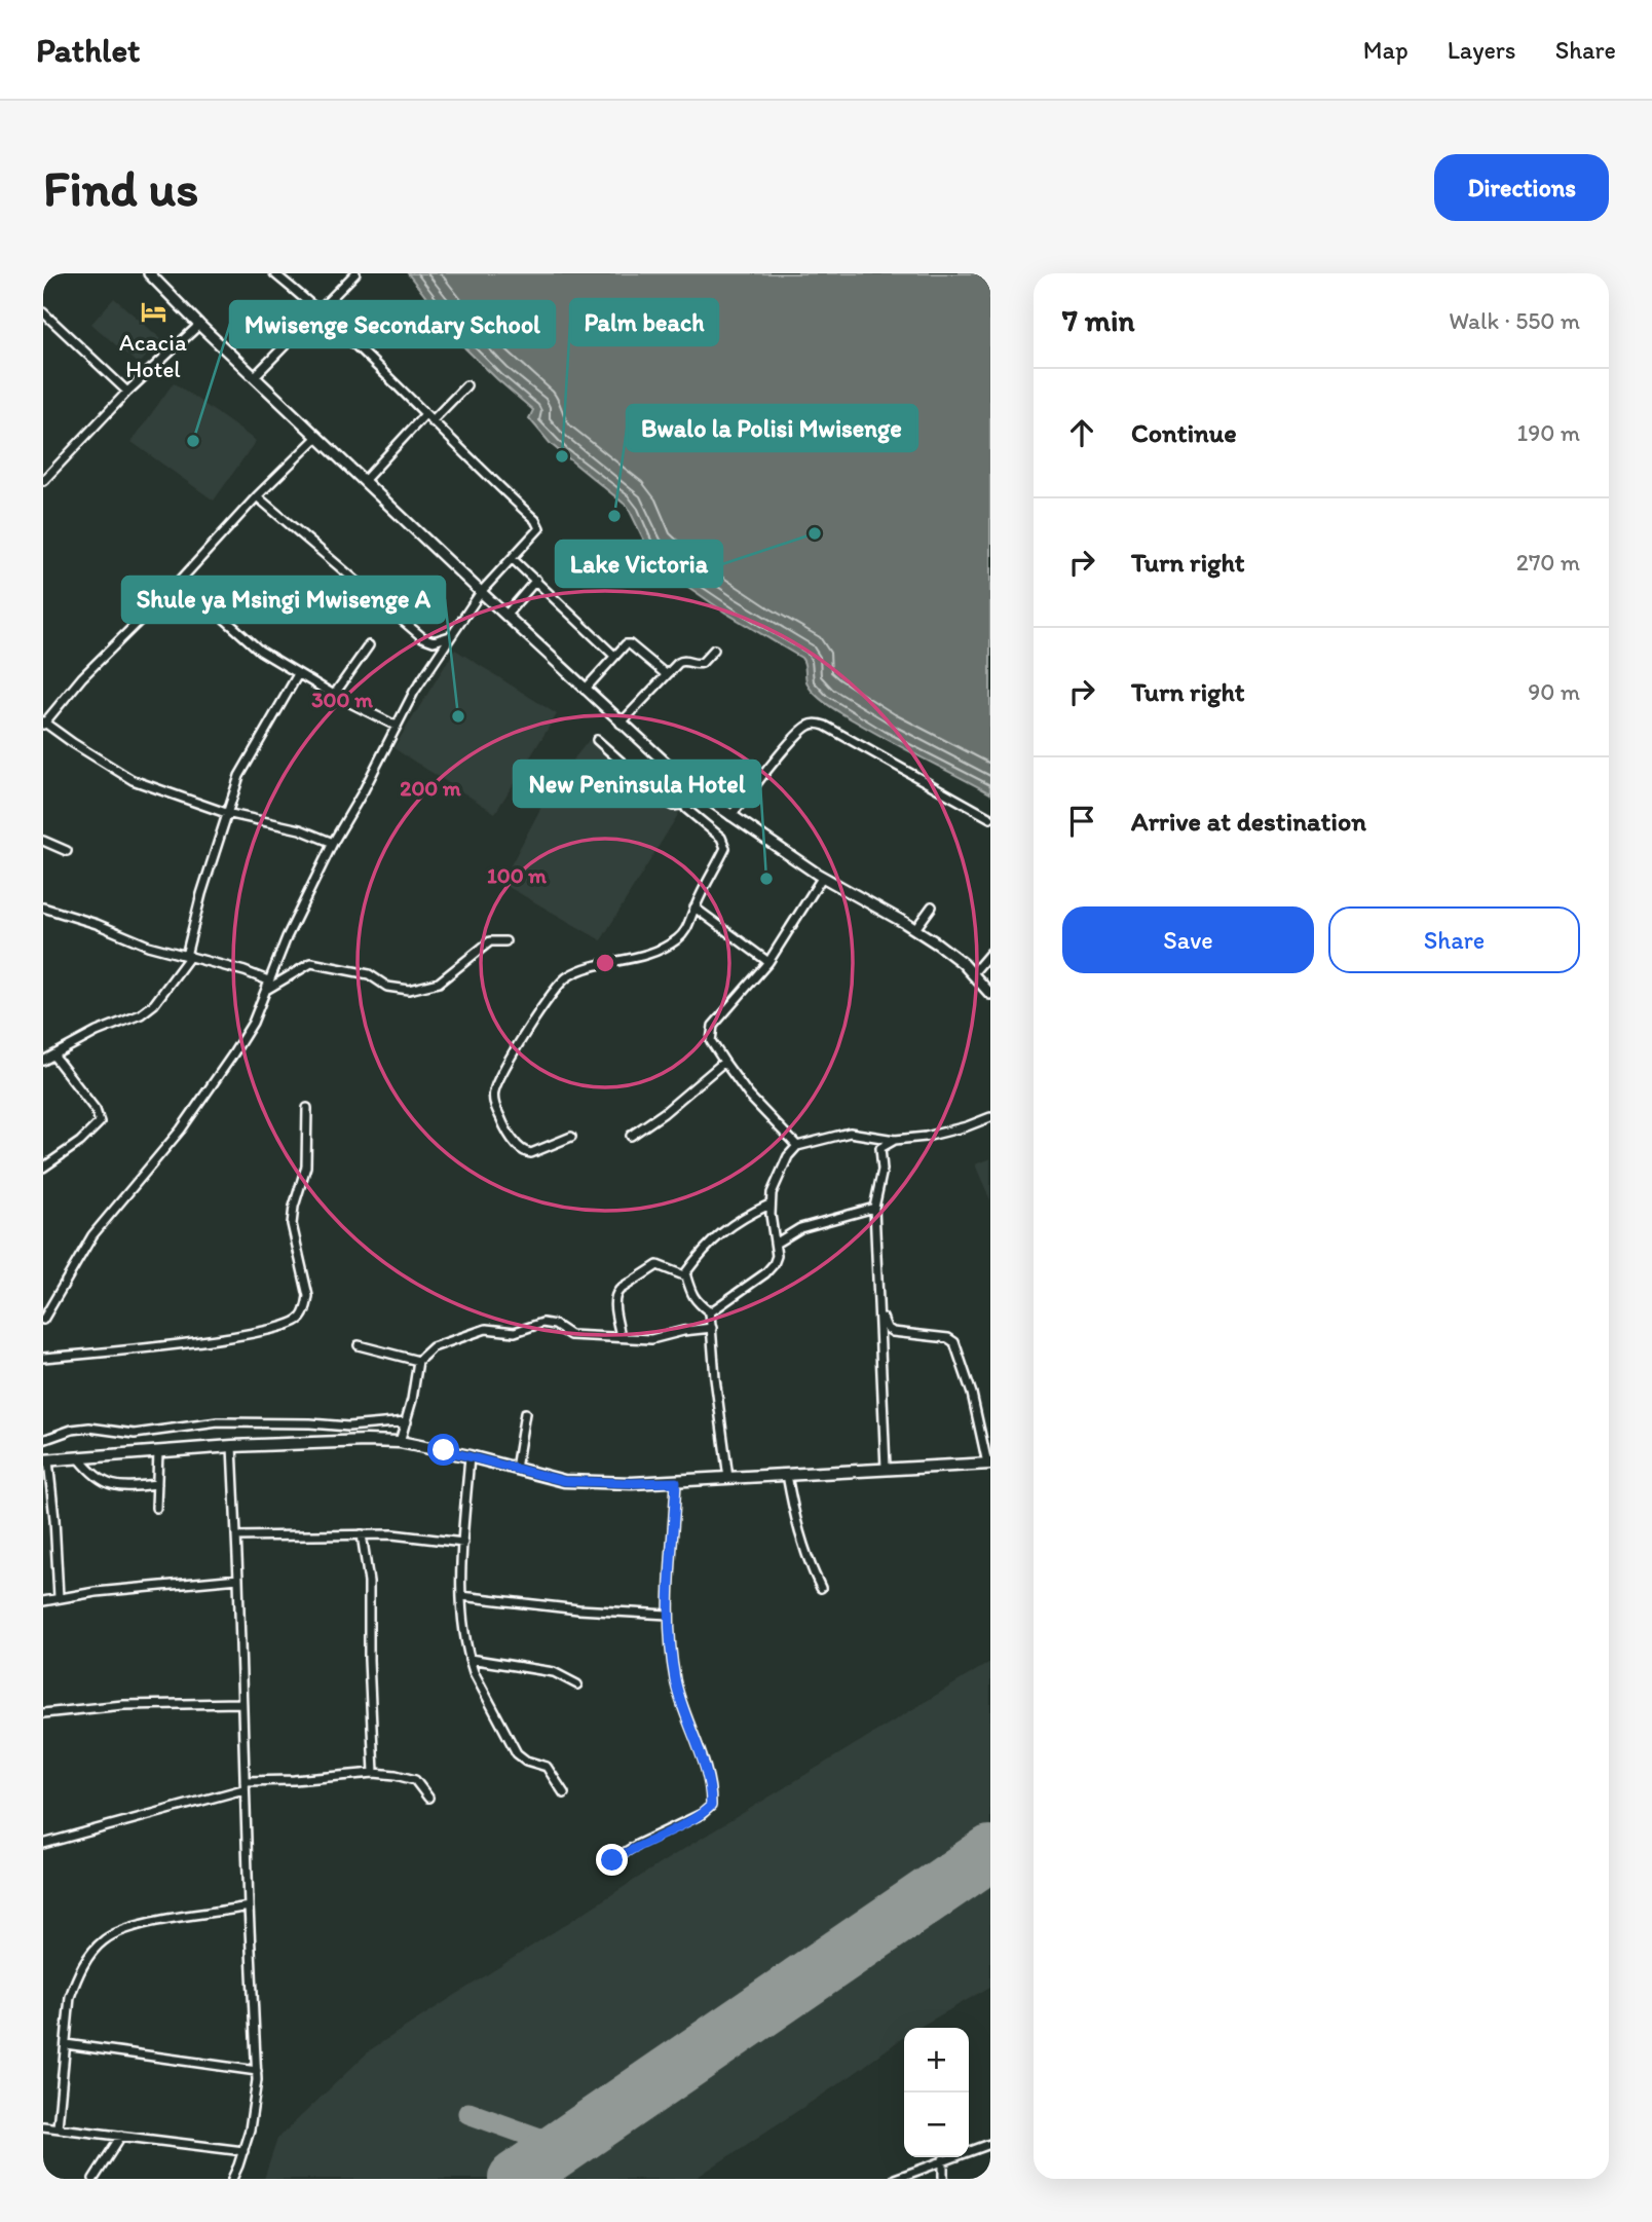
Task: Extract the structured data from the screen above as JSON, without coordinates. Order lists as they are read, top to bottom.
{
  "places": {
    "hotel": ["Acacia Hotel"],
    "other": [
      "Mwisenge Secondary School",
      "Palm beach",
      "Bwalo la Polisi Mwisenge",
      "Lake Victoria",
      "Shule ya Msingi Mwisenge A",
      "New Peninsula Hotel"
    ]
  },
  "page": {
    "header": "Pathlet",
    "nav": ["Map", "Layers", "Share"],
    "buttons": [
      "Directions",
      ["Save", "Share"]
    ],
    "title": "Find us",
    "heading": ["7 min", "Walk · 550 m"],
    "list": [
      ["Continue", "190 m"],
      ["Turn right", "270 m"],
      ["Turn right", "90 m"],
      "Arrive at destination"
    ],
    "map_buttons": ["+", "−"]
  },
  "rings": ["300 m", "200 m", "100 m"]
}
